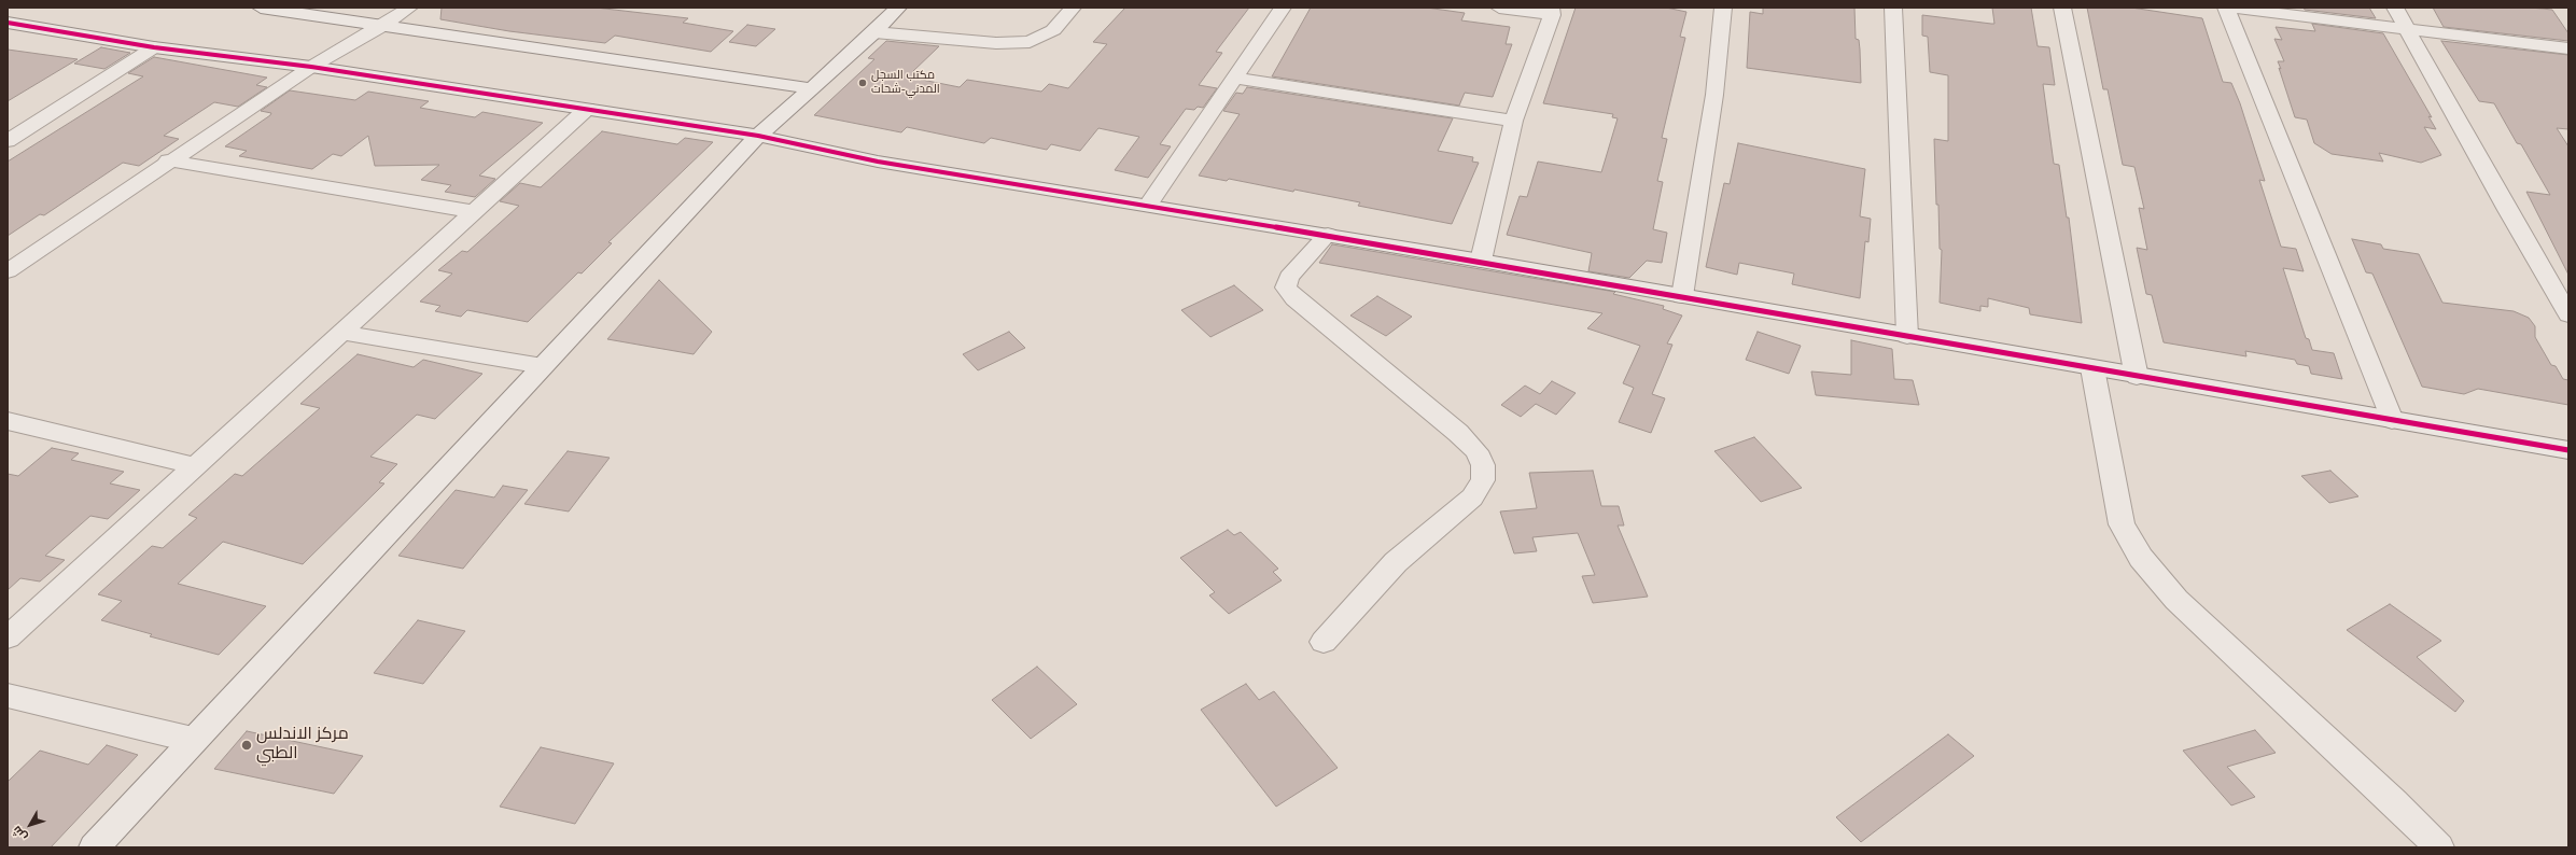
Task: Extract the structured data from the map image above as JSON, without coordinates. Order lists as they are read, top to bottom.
{
  "places": ["مكتب السجل المدني-شحات", "مركز الاندلس الطبي"],
  "north": "bottom left"
}
